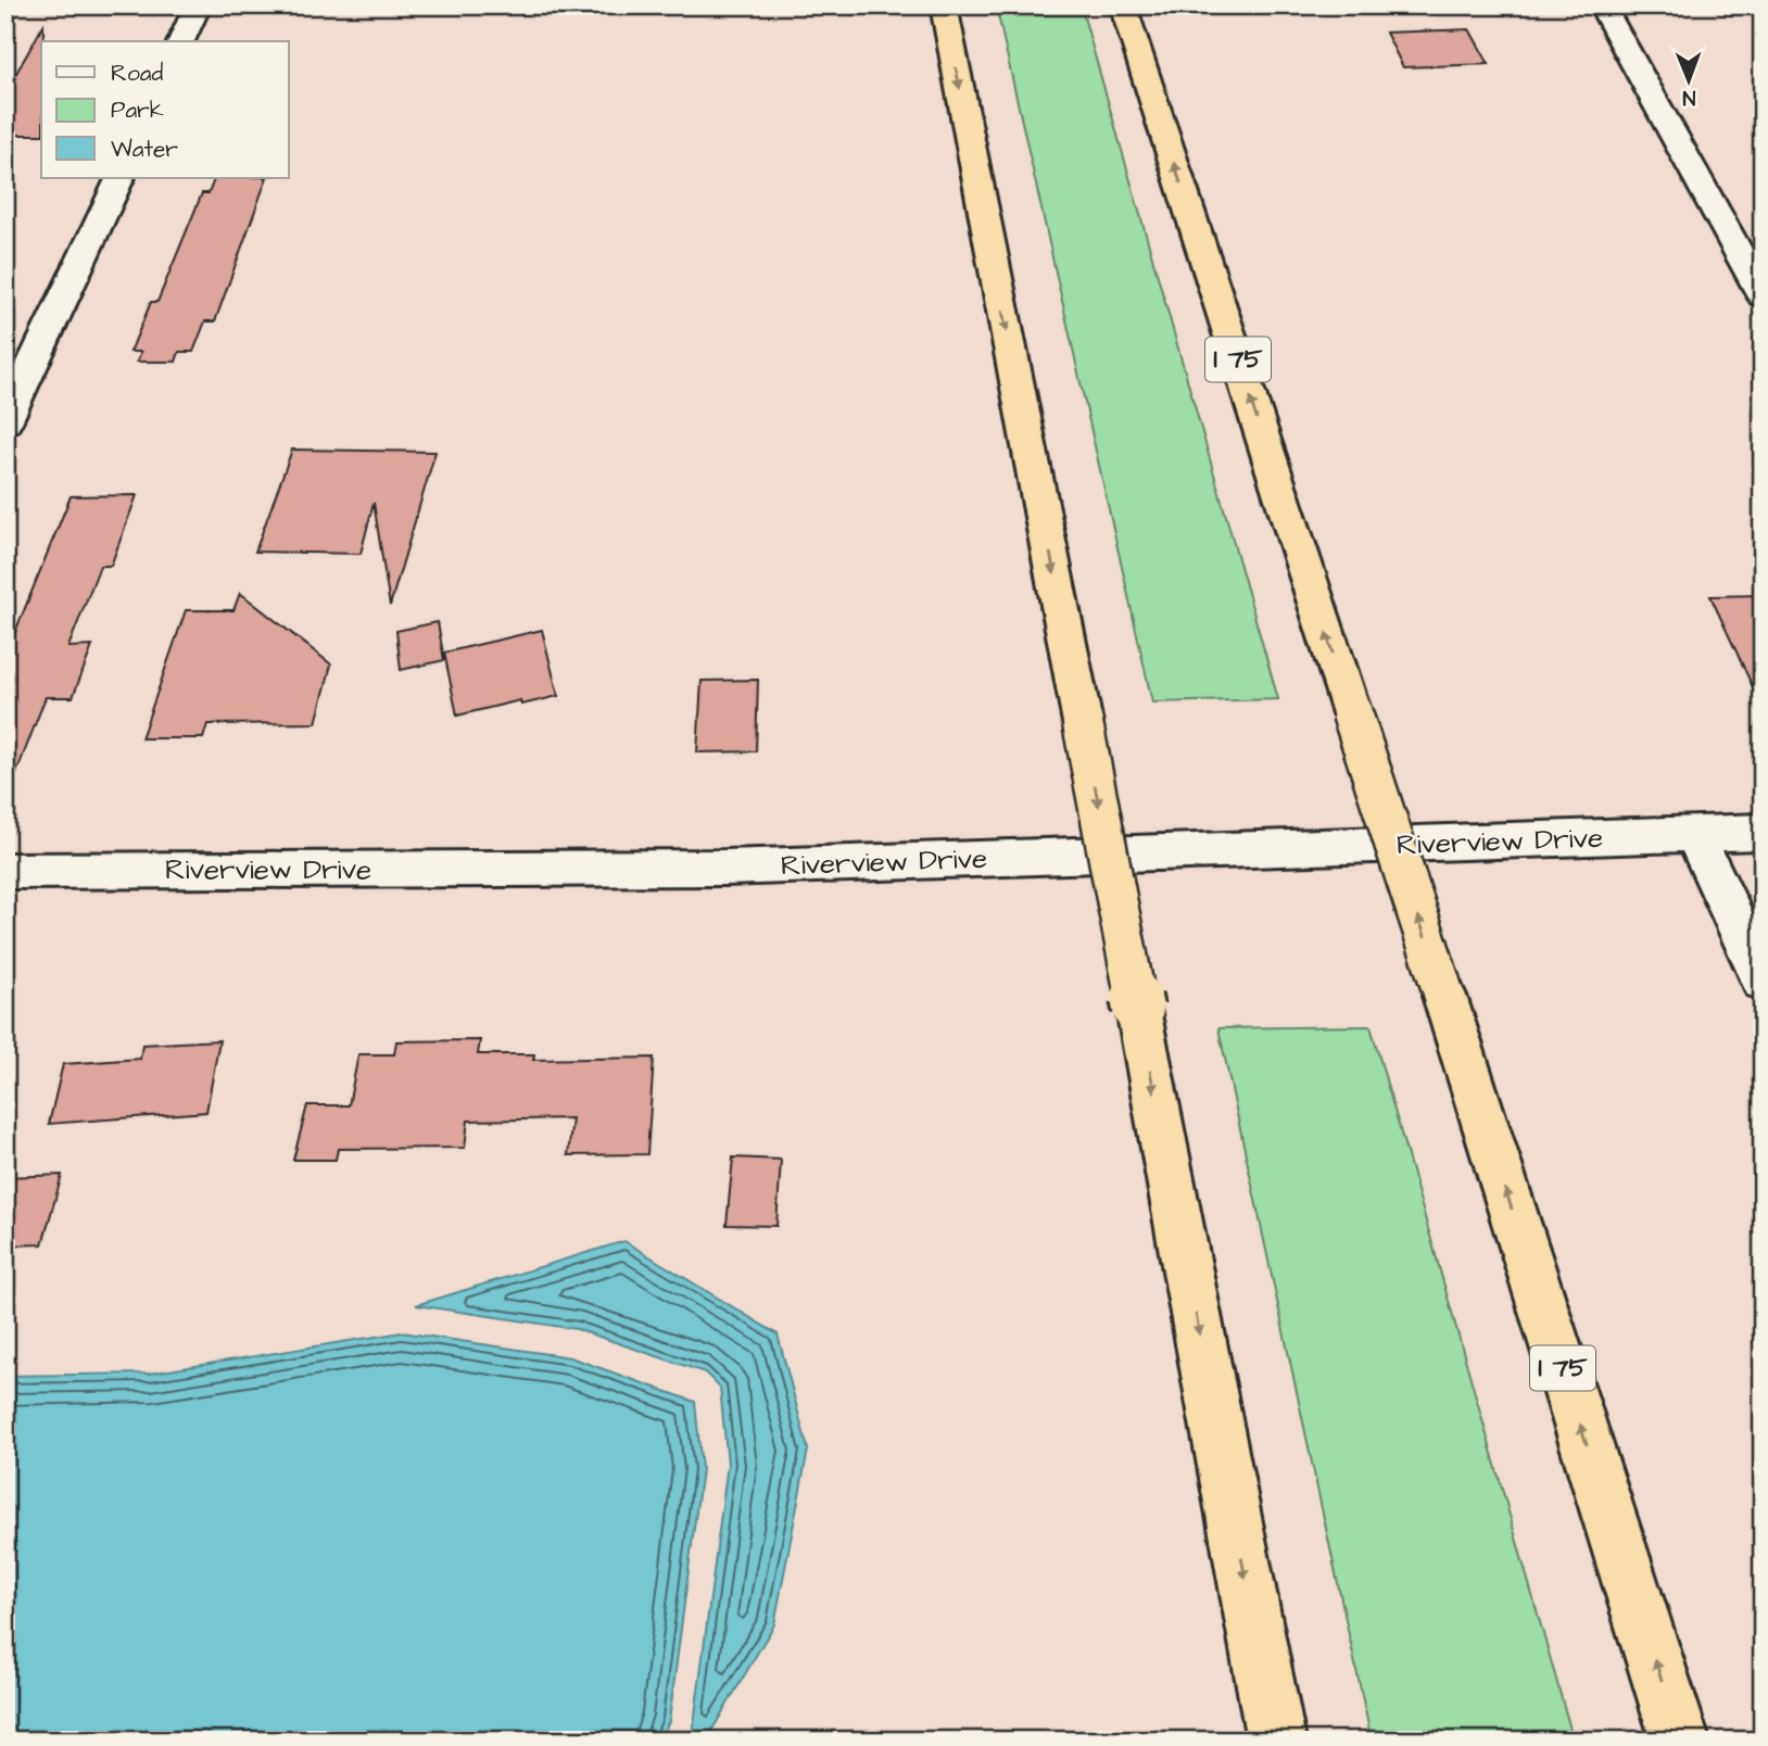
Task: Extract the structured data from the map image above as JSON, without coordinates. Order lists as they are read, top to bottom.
{
  "streets": {
    "highway": ["I 75"],
    "street": ["Riverview Drive"]
  },
  "legend": ["Road", "Park", "Water"],
  "north": "bottom"
}
